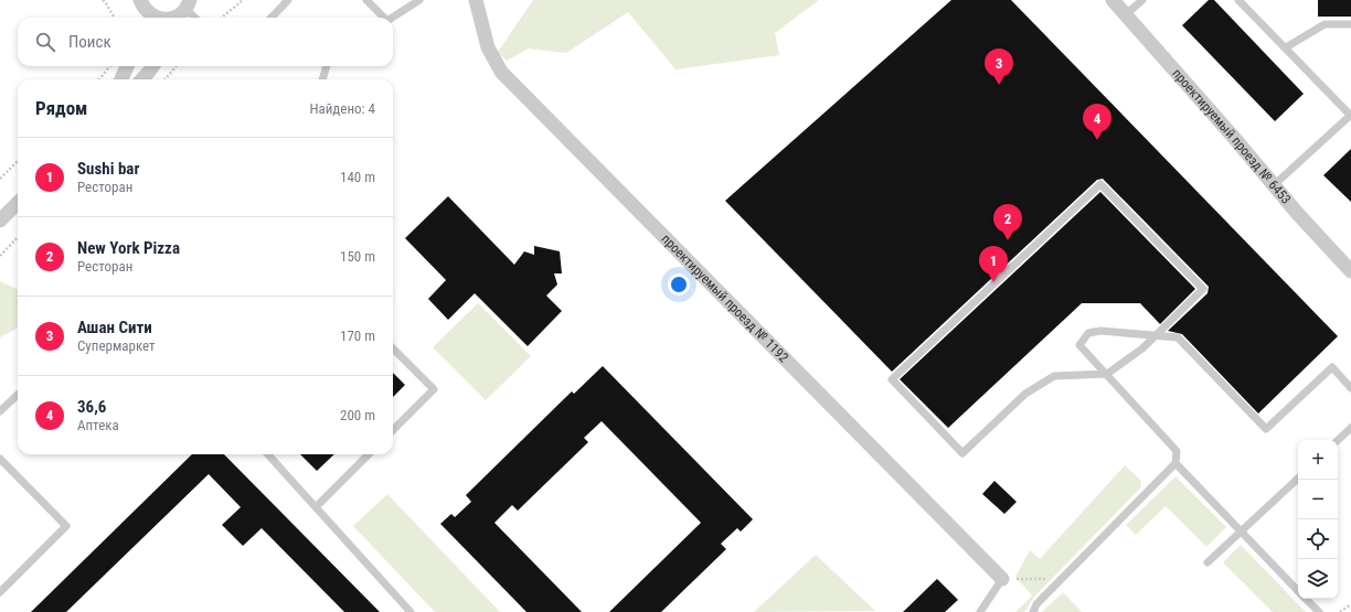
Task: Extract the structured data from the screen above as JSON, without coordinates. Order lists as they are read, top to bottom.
{
  "streets": {
    "street": ["проектируемый проезд № 6453", "проектируемый проезд № 1192"]
  },
  "page": {
    "search": "Поиск",
    "pins": [
      "3",
      "4",
      "2",
      "1"
    ],
    "heading": ["Рядом", "Найдено: 4"],
    "list": [
      {
        "mark": "1",
        "name": "Sushi bar",
        "note": "Ресторан",
        "value": "140 m"
      },
      {
        "mark": "2",
        "name": "New York Pizza",
        "note": "Ресторан",
        "value": "150 m"
      },
      {
        "mark": "3",
        "name": "Ашан Сити",
        "note": "Супермаркет",
        "value": "170 m"
      },
      {
        "mark": "4",
        "name": "36,6",
        "note": "Аптека",
        "value": "200 m"
      }
    ],
    "map_buttons": ["+", "−"]
  }
}
